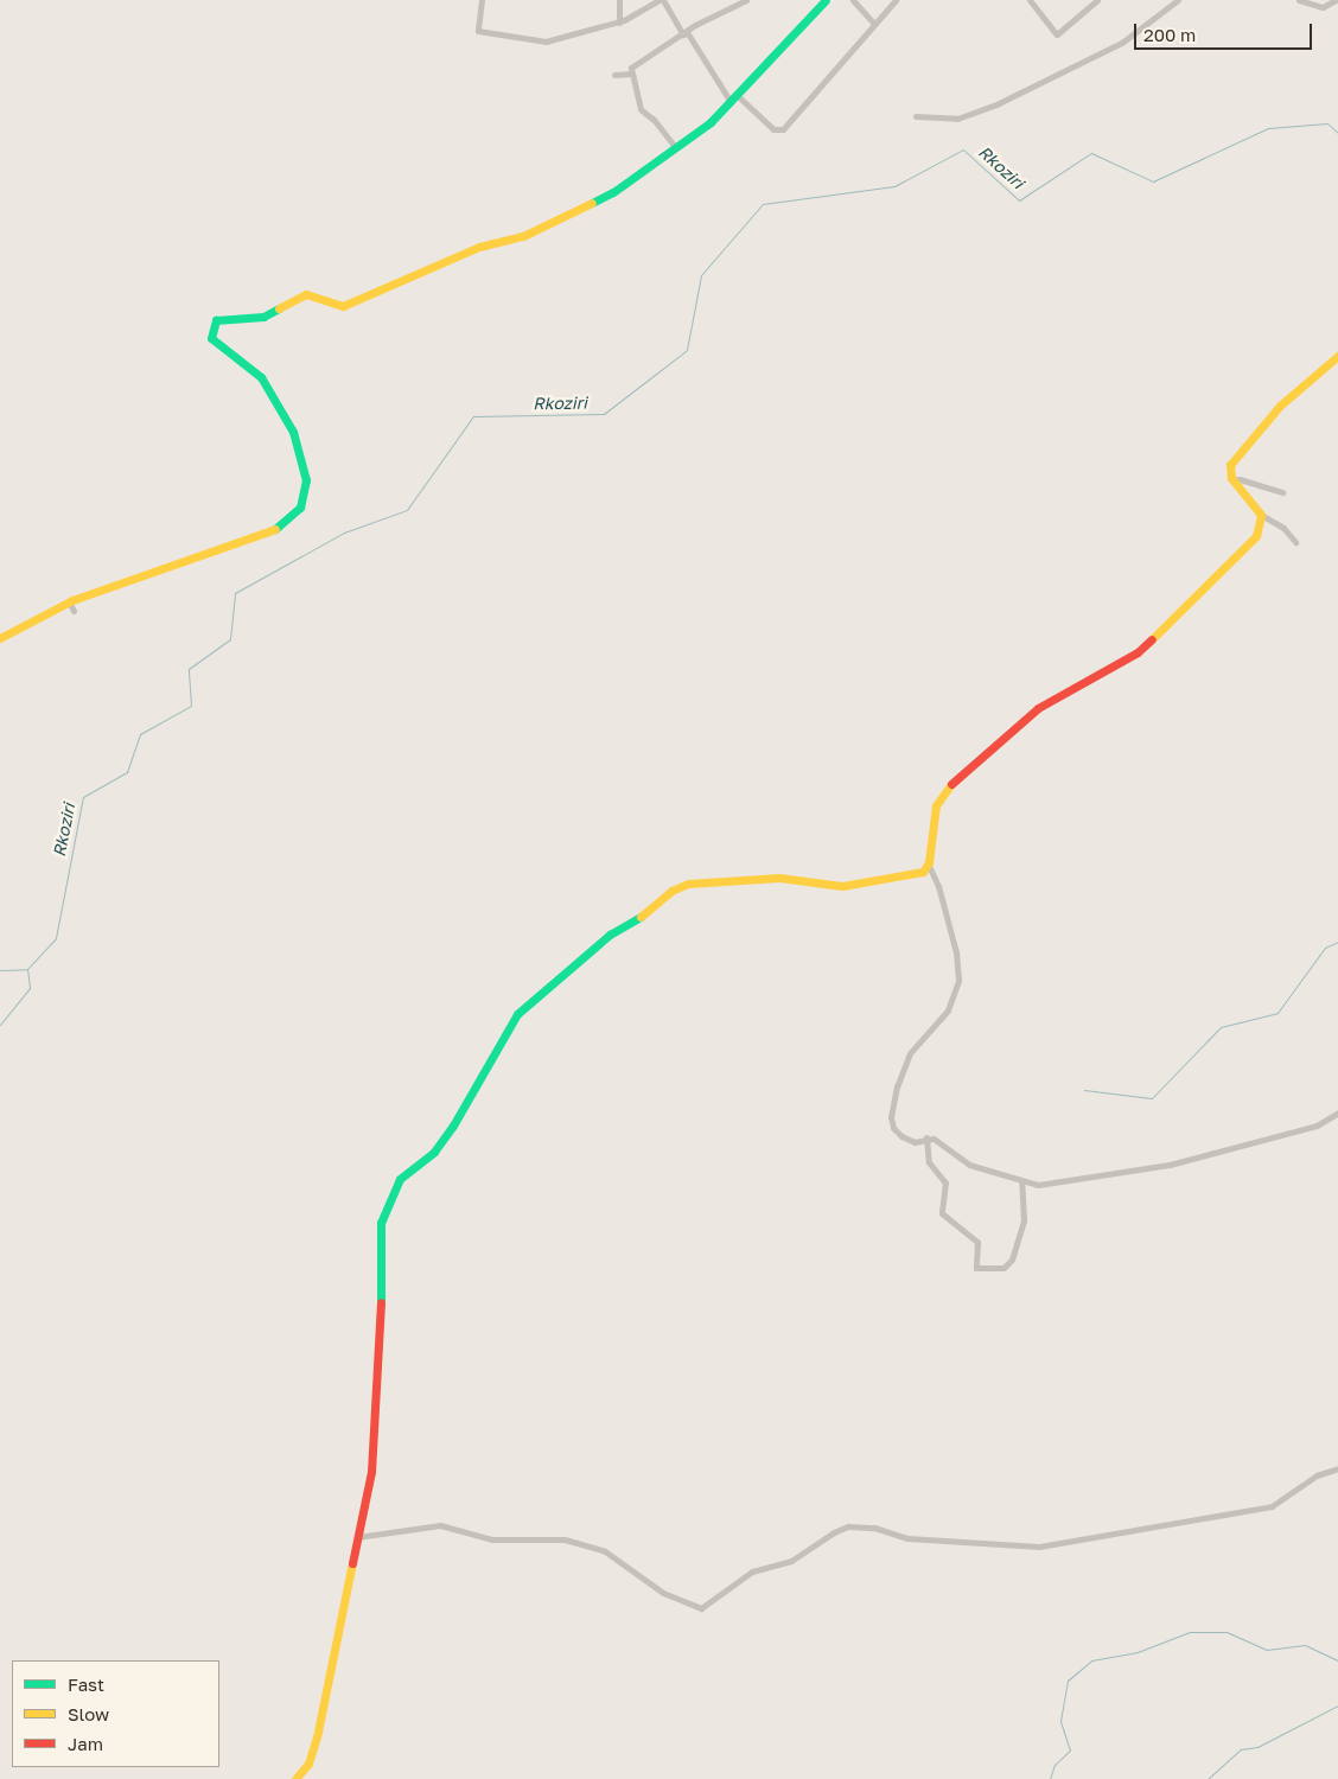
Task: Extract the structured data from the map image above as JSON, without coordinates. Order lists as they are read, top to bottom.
{
  "water": ["Rkoziri"],
  "legend": ["Fast", "Slow", "Jam"],
  "scale_bar": "200 m"
}
